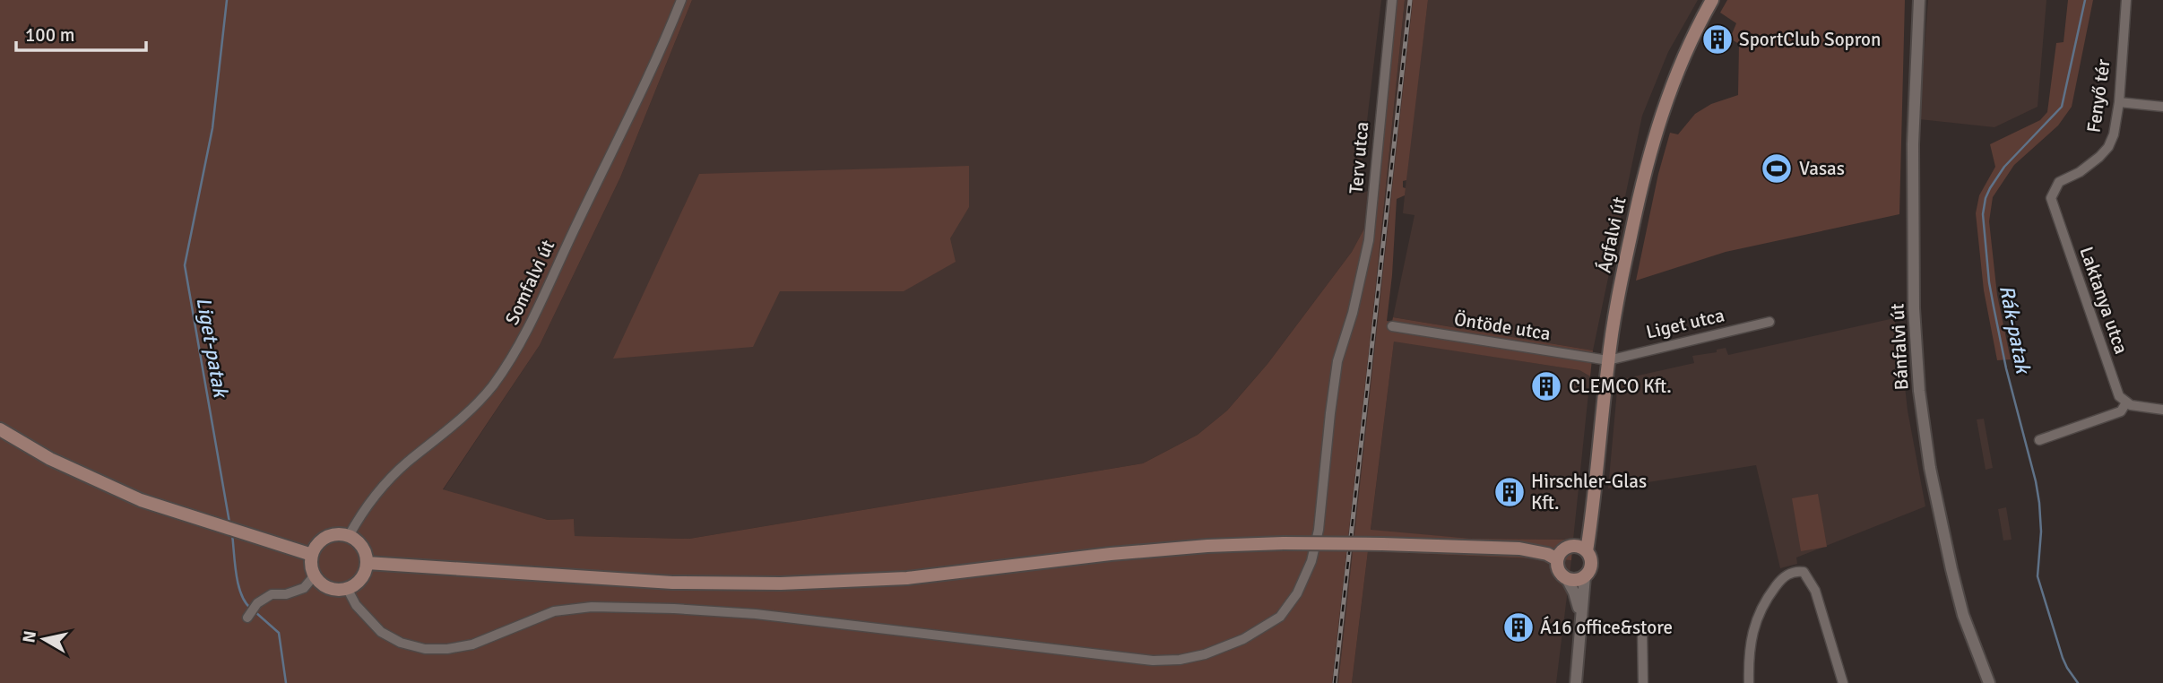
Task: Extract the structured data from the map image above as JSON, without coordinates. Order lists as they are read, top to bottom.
{
  "streets": {
    "main road": ["Ágfalvi út"],
    "street": [
      "Fenyő tér",
      "Terv utca",
      "Somfalvi út",
      "Laktanya utca",
      "Liget utca",
      "Öntöde utca",
      "Bánfalvi út"
    ]
  },
  "crossings": [
    ["Fenyő tér", "Laktanya utca"],
    ["Terv utca", "Somfalvi út"],
    ["Ágfalvi út", "Liget utca"],
    ["Ágfalvi út", "Öntöde utca"],
    ["Liget utca", "Öntöde utca"]
  ],
  "water": ["Rák-patak", "Liget-patak"],
  "places": {
    "building": [
      "SportClub Sopron",
      "CLEMCO Kft.",
      "Hirschler-Glas Kft.",
      "Á16 office&store"
    ],
    "sports": ["Vasas"]
  },
  "scale_bar": "100 m",
  "north": "left"
}
